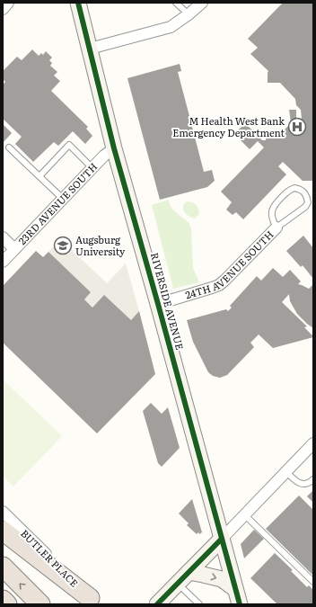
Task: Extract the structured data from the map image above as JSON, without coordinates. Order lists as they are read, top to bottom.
{
  "streets": {
    "street": [
      "23RD AVENUE SOUTH",
      "24TH AVENUE SOUTH",
      "RIVERSIDE AVENUE",
      "BUTLER PLACE"
    ]
  },
  "crossings": [
    ["23RD AVENUE SOUTH", "RIVERSIDE AVENUE"],
    ["24TH AVENUE SOUTH", "RIVERSIDE AVENUE"]
  ],
  "places": {
    "hospital": ["M Health West Bank Emergency Department"],
    "school or university": ["Augsburg University"]
  }
}
